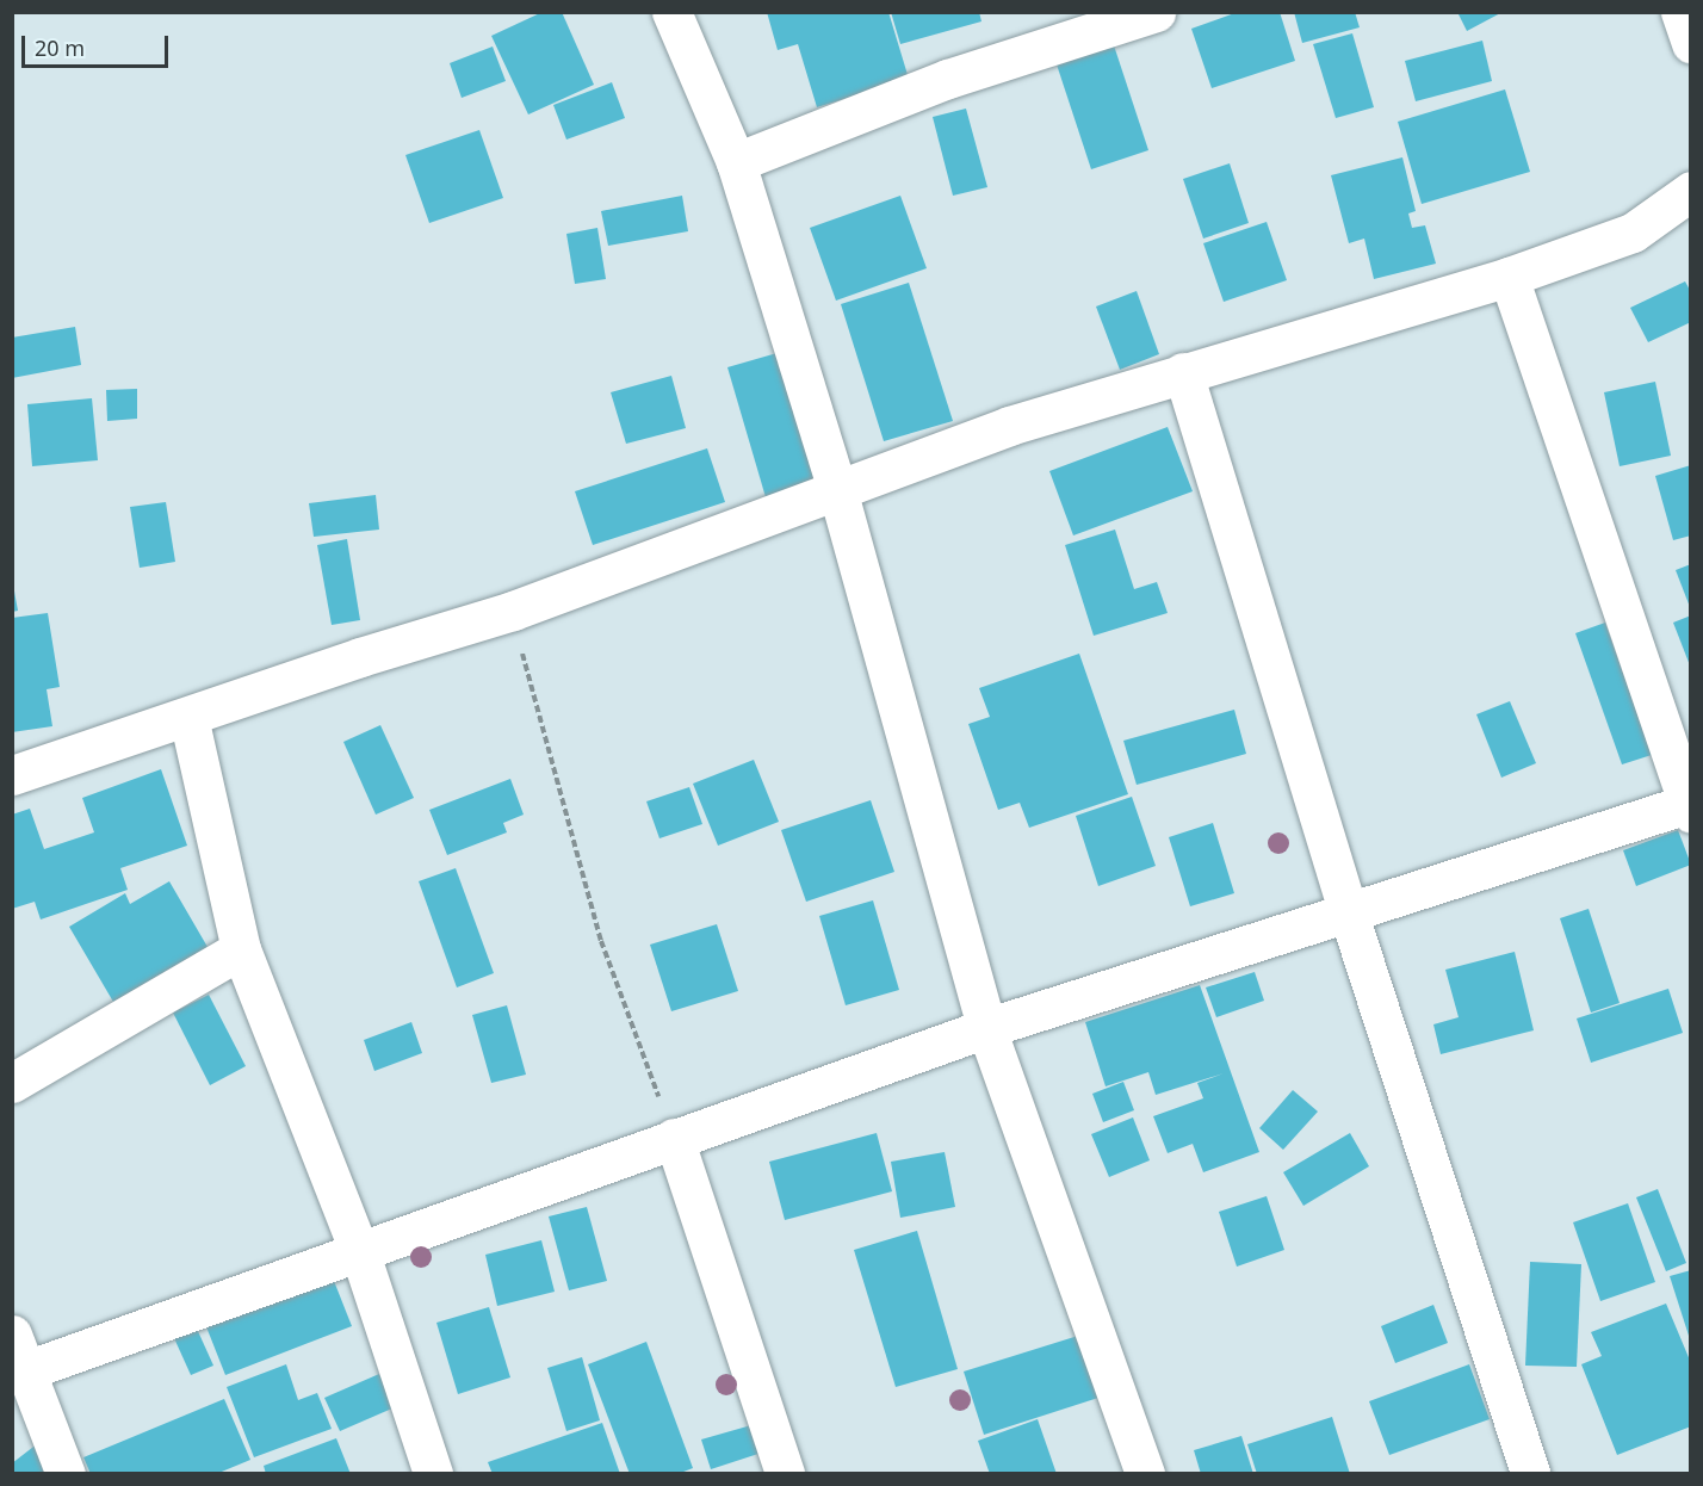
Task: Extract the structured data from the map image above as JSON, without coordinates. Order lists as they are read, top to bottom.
{
  "scale_bar": "20 m"
}
